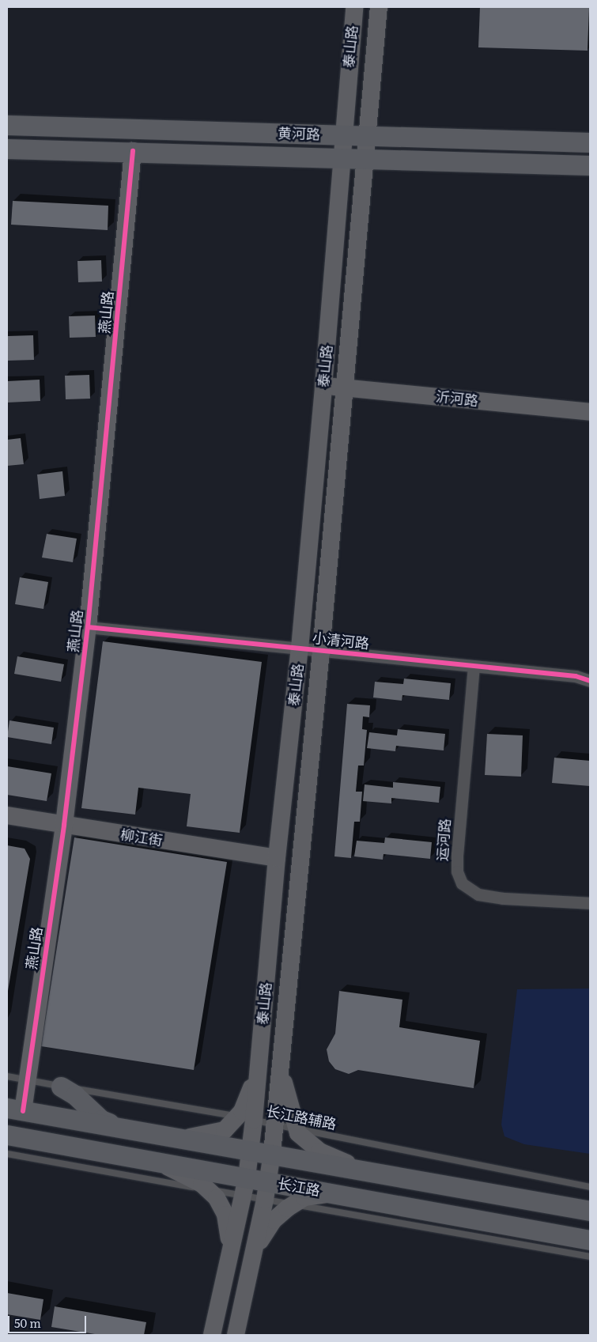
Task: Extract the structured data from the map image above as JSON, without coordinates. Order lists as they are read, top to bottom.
{
  "streets": {
    "main road": [
      "泰山路",
      "黄河路",
      "燕山路",
      "沂河路",
      "柳江街",
      "长江路"
    ],
    "street": ["小清河路", "运河路"],
    "lane": ["长江路辅路"]
  },
  "crossings": [
    ["泰山路", "黄河路"],
    ["泰山路", "沂河路"],
    ["泰山路", "小清河路"],
    ["泰山路", "柳江街"],
    ["泰山路", "长江路辅路"],
    ["泰山路", "长江路"],
    ["黄河路", "燕山路"],
    ["燕山路", "小清河路"],
    ["燕山路", "柳江街"],
    ["燕山路", "长江路辅路"],
    ["燕山路", "长江路"],
    ["小清河路", "运河路"]
  ],
  "scale_bar": "50 m"
}
